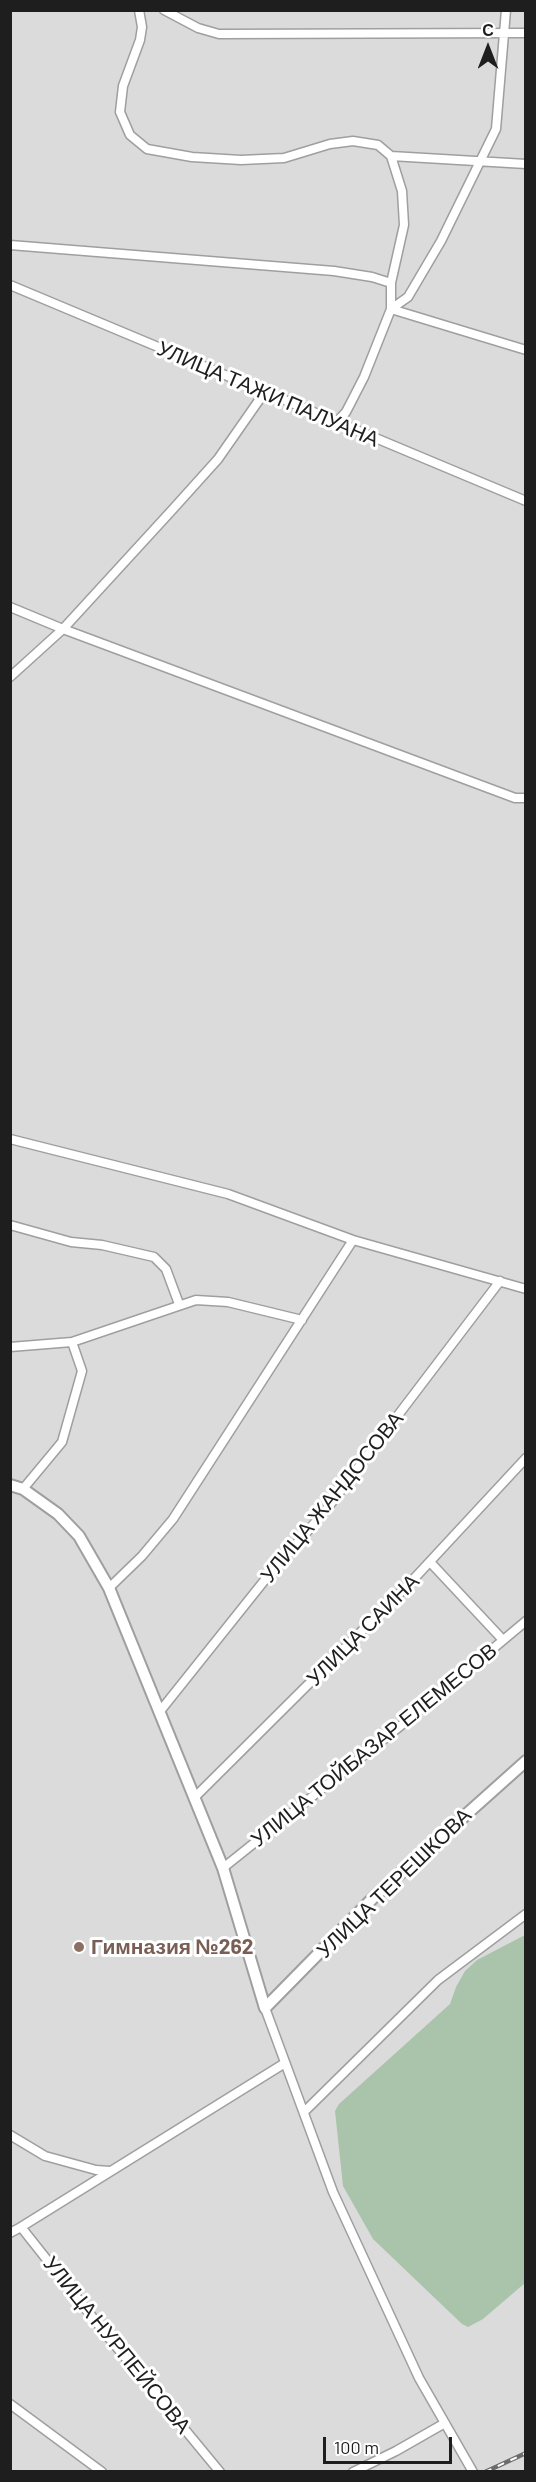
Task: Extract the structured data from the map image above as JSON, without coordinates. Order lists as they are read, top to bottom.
{
  "streets": {
    "street": [
      "УЛИЦА ТАЖИ ПАЛУАНА",
      "УЛИЦА ЖАНДОСОВА",
      "УЛИЦА САИНА",
      "УЛИЦА ТОЙБАЗАР ЕЛЕМЕСОВ",
      "УЛИЦА ТЕРЕШКОВА",
      "УЛИЦА НУРПЕЙСОВА"
    ]
  },
  "places": ["Гимназия №262"],
  "scale_bar": "100 m",
  "north": "top"
}
